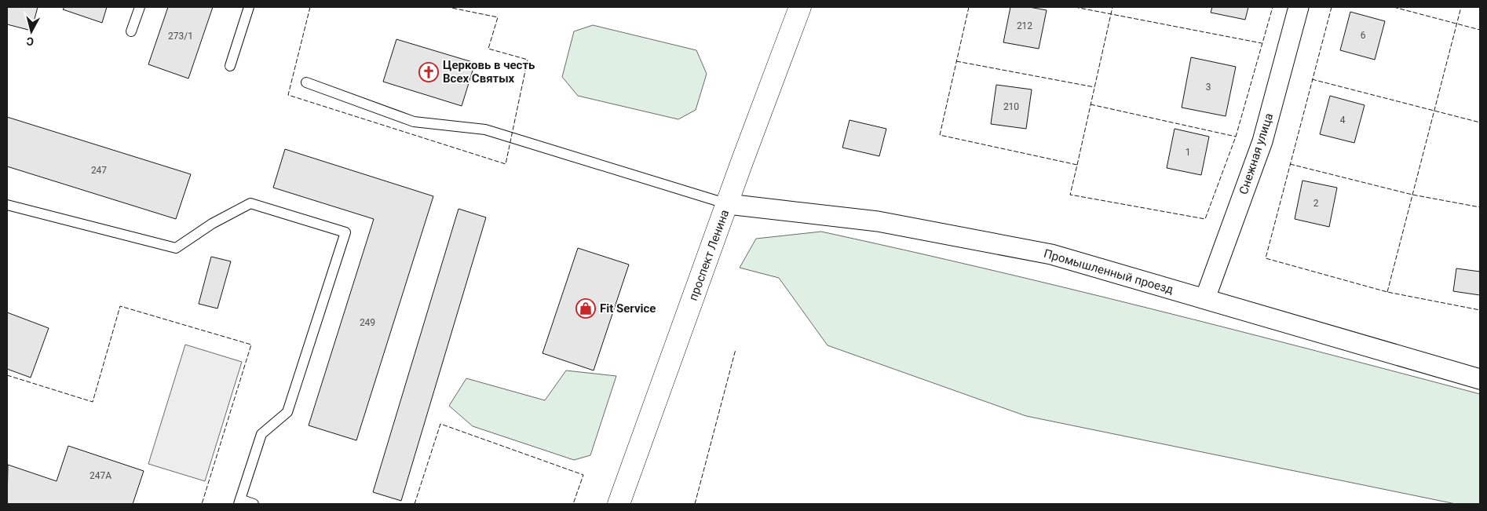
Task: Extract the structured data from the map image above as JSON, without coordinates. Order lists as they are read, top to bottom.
{
  "streets": {
    "street": ["Снежная улица", "проспект Ленина", "Промышленный проезд"]
  },
  "crossings": [
    ["Снежная улица", "Промышленный проезд"],
    ["проспект Ленина", "Промышленный проезд"]
  ],
  "places": {
    "church": ["Церковь в честь Всех Святых"],
    "shop": ["Fit Service"]
  },
  "house_numbers": [
    "212",
    "6",
    "273/1",
    "3",
    "210",
    "4",
    "1",
    "247",
    "2",
    "249",
    "247А"
  ],
  "north": "bottom"
}
